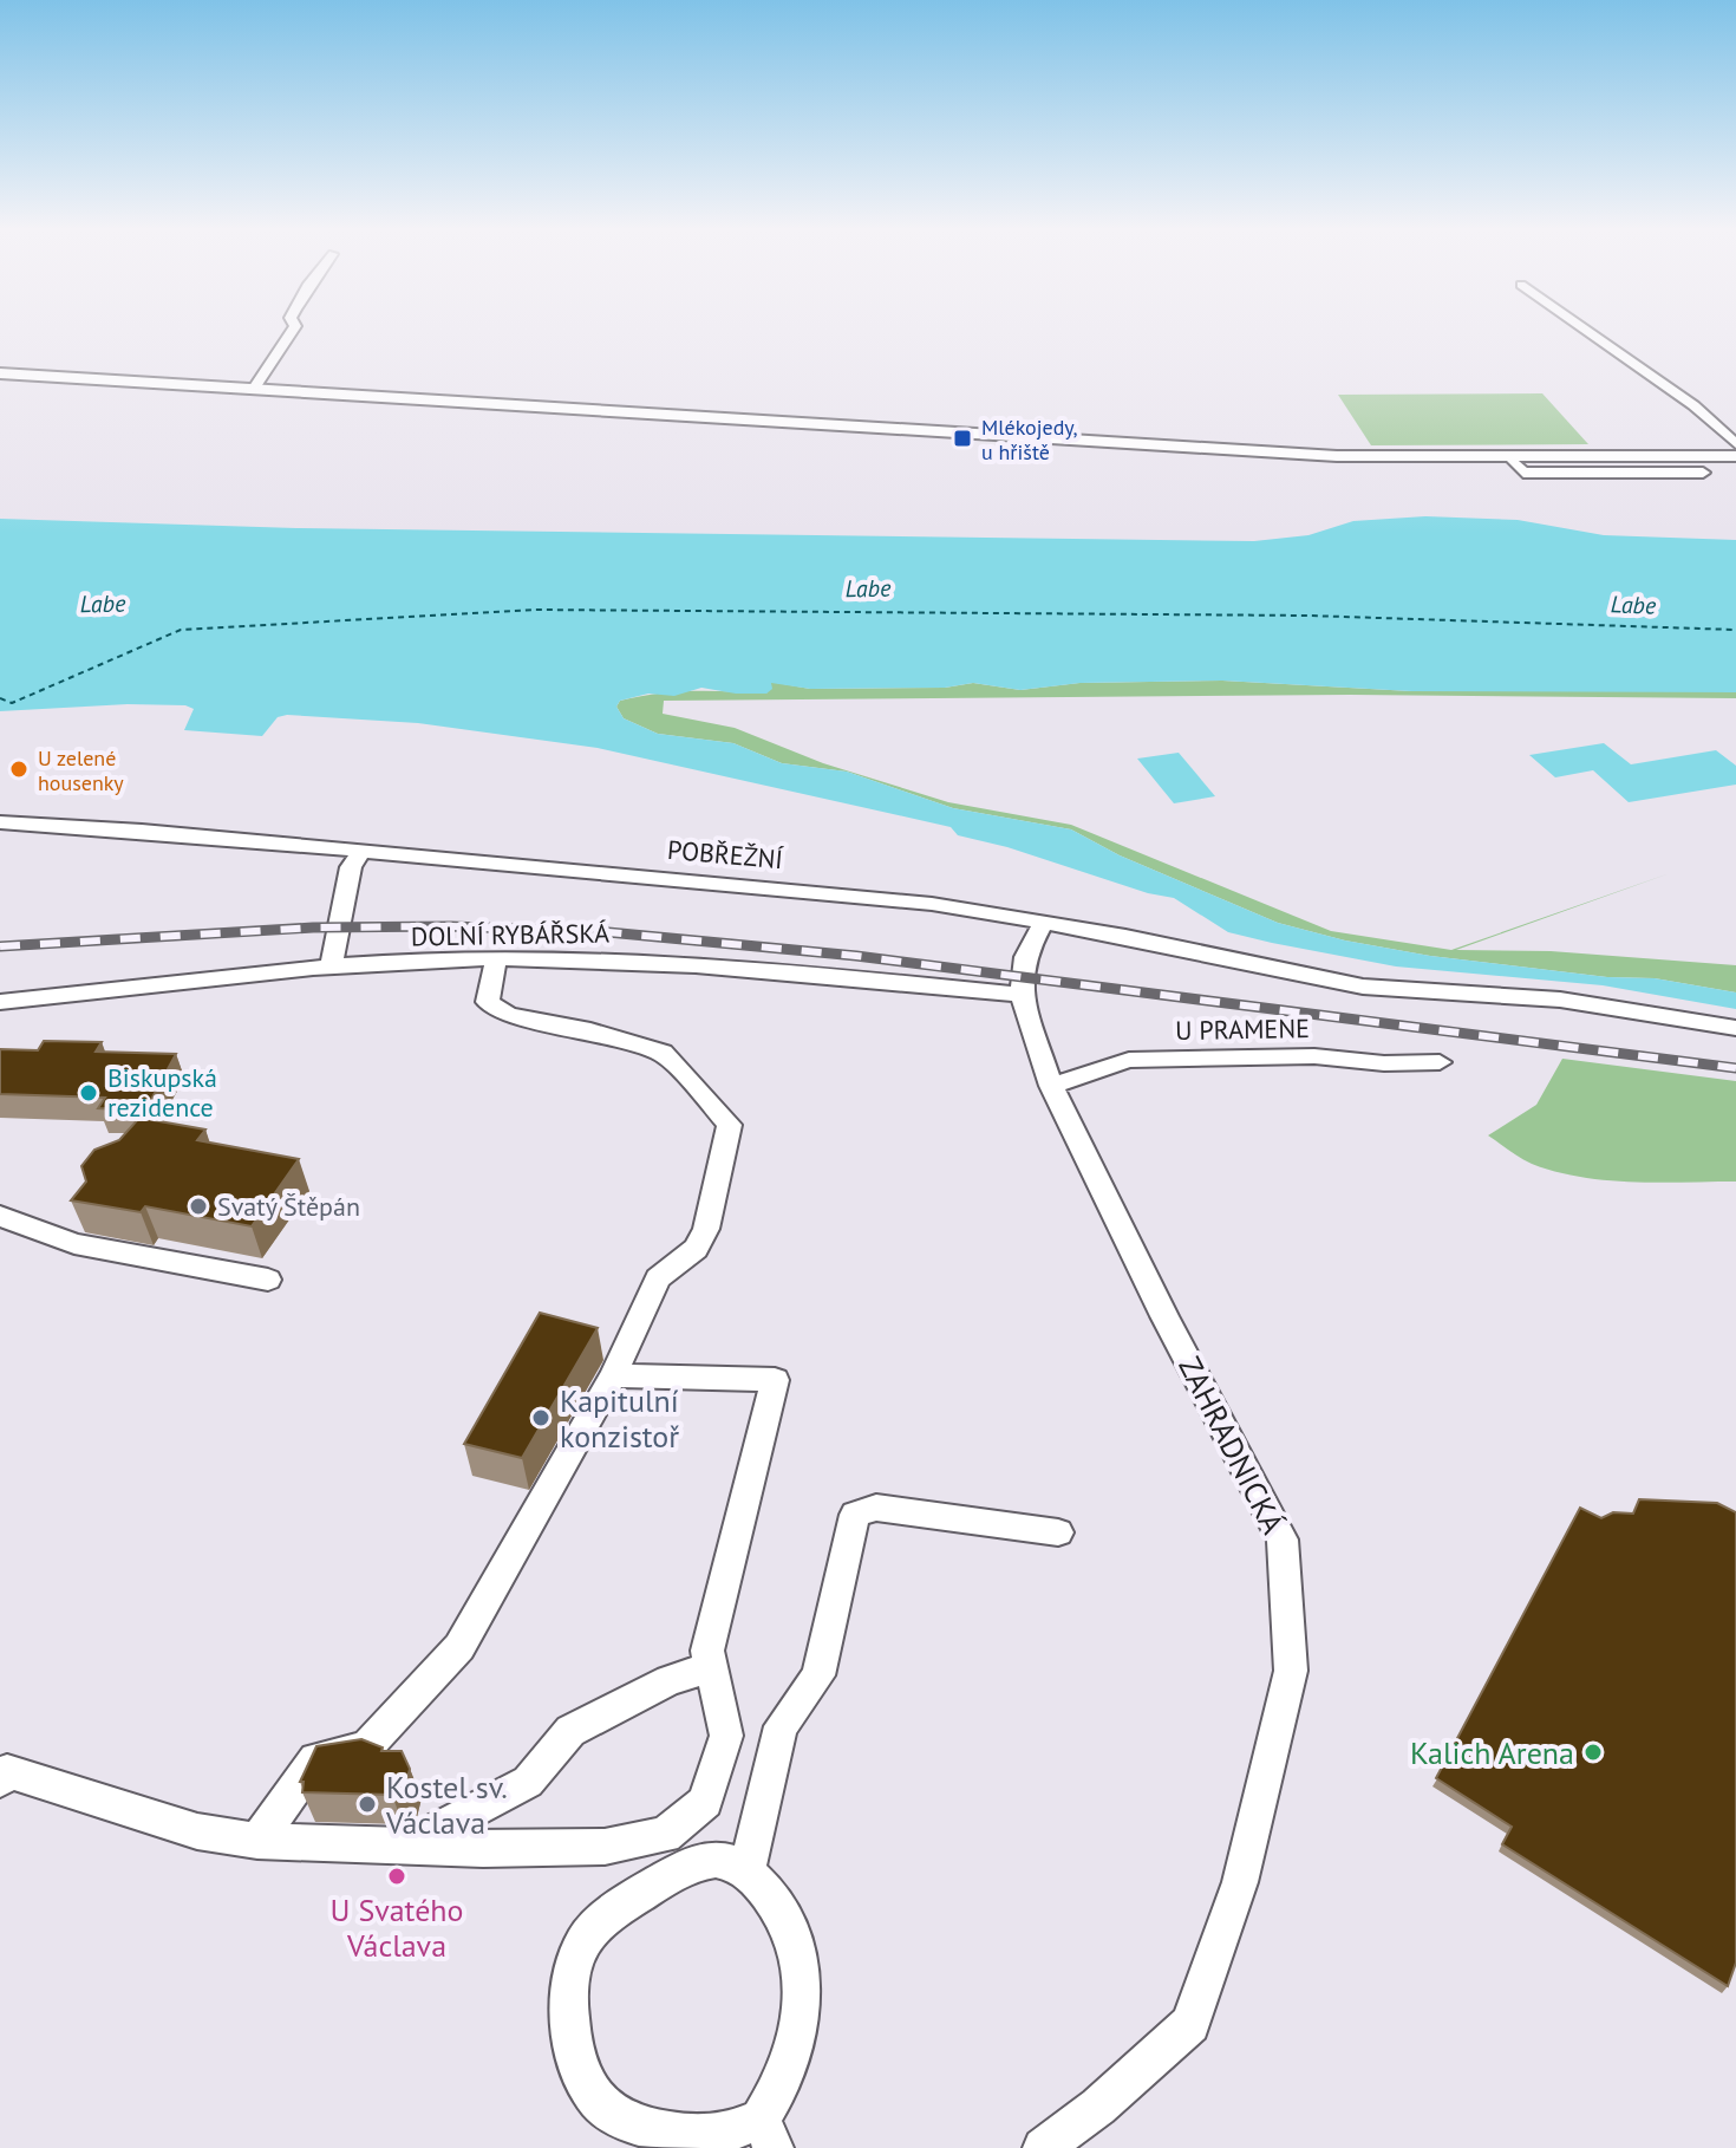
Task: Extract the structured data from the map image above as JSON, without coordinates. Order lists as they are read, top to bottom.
{
  "streets": {
    "street": [
      "POBŘEŽNÍ",
      "DOLNÍ RYBÁŘSKÁ",
      "U PRAMENE",
      "ZAHRADNICKÁ"
    ]
  },
  "crossings": [
    ["POBŘEŽNÍ", "ZAHRADNICKÁ"],
    ["DOLNÍ RYBÁŘSKÁ", "ZAHRADNICKÁ"],
    ["U PRAMENE", "ZAHRADNICKÁ"]
  ],
  "water": ["Labe"],
  "places": {
    "transit": ["Mlékojedy, u hřiště"],
    "other": [
      "U zelené housenky",
      "Biskupská rezidence",
      "Svatý Štěpán",
      "Kapitulní konzistoř",
      "Kalich Arena",
      "Kostel sv. Václava",
      "U Svatého Václava"
    ]
  }
}
